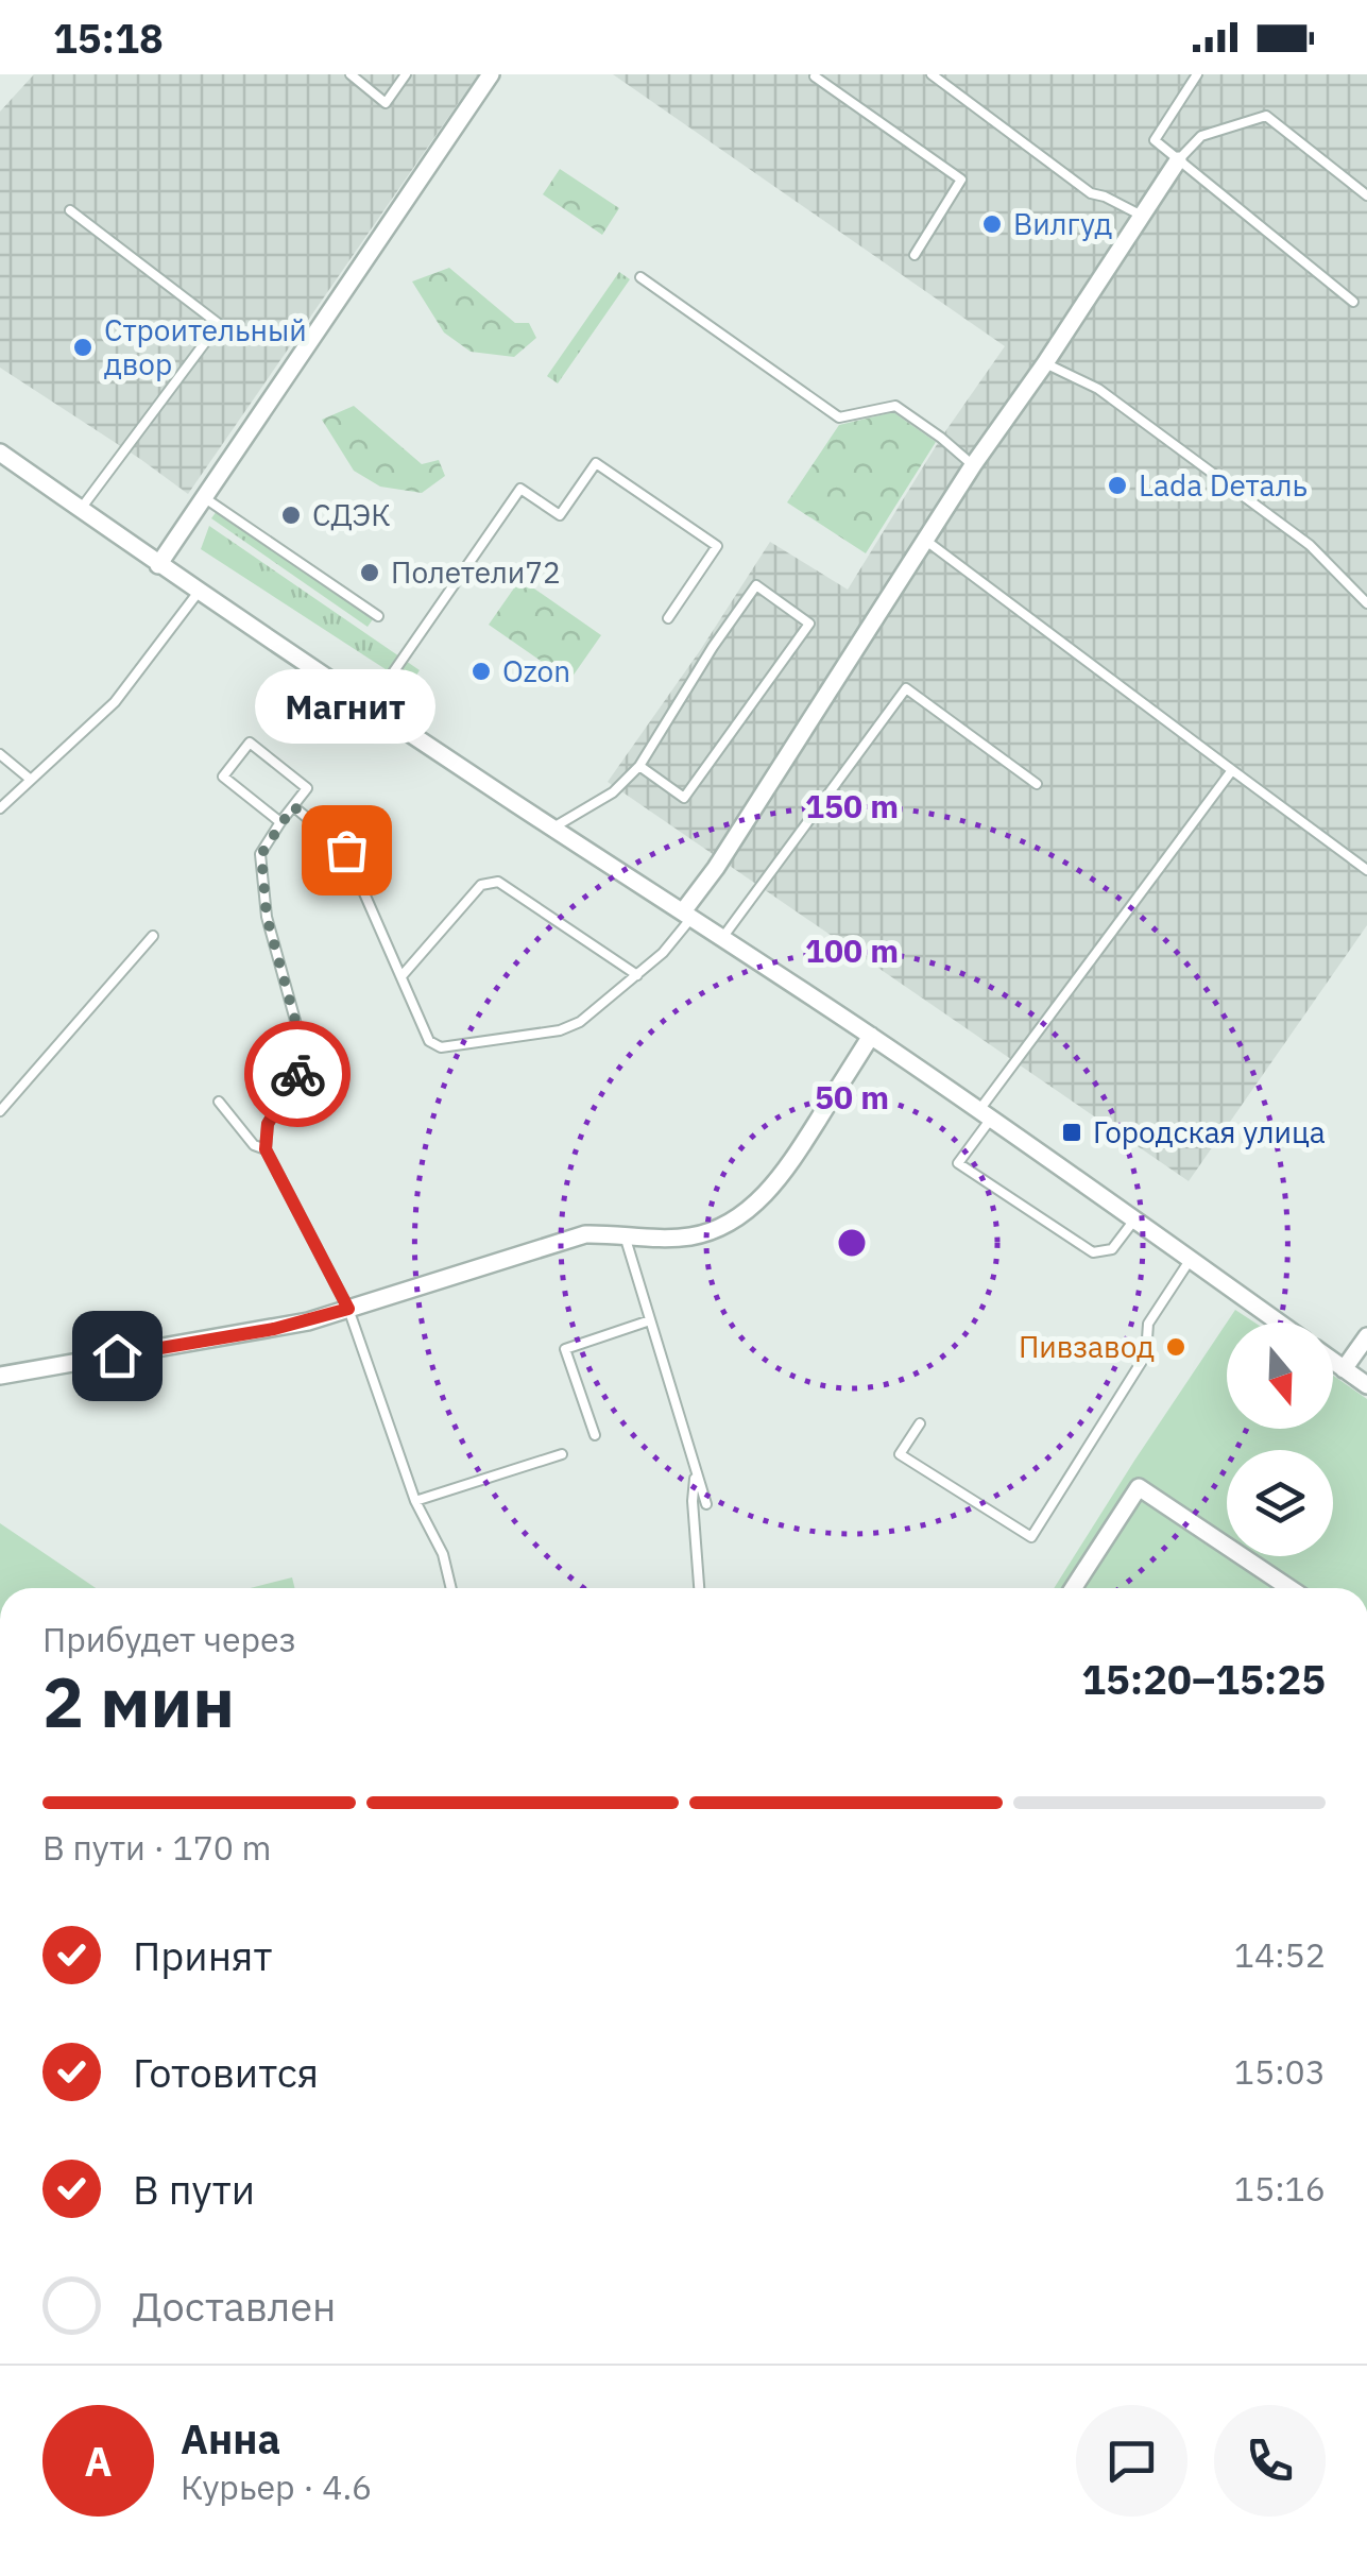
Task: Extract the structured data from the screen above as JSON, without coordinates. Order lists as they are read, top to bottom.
{
  "places": {
    "other": [
      "Вилгуд",
      "Строительный двор",
      "Lada Dеталь",
      "СДЭК",
      "Полетели72",
      "Ozon",
      "Магнит",
      "Пивзавод"
    ],
    "transit": ["Городская улица"]
  },
  "north": "bottom",
  "page": {
    "status": "15:18",
    "bubble": "Магнит",
    "heading": ["2 мин", "Прибудет через", "15:20–15:25"],
    "panel": ["Анна", "Курьер · 4.6"],
    "bar": "В пути · 170 m",
    "list": [
      ["Принят", "14:52"],
      ["Готовится", "15:03"],
      ["В пути", "15:16"],
      "Доставлен"
    ],
    "round": "А"
  },
  "rings": ["150 m", "100 m", "50 m"]
}
